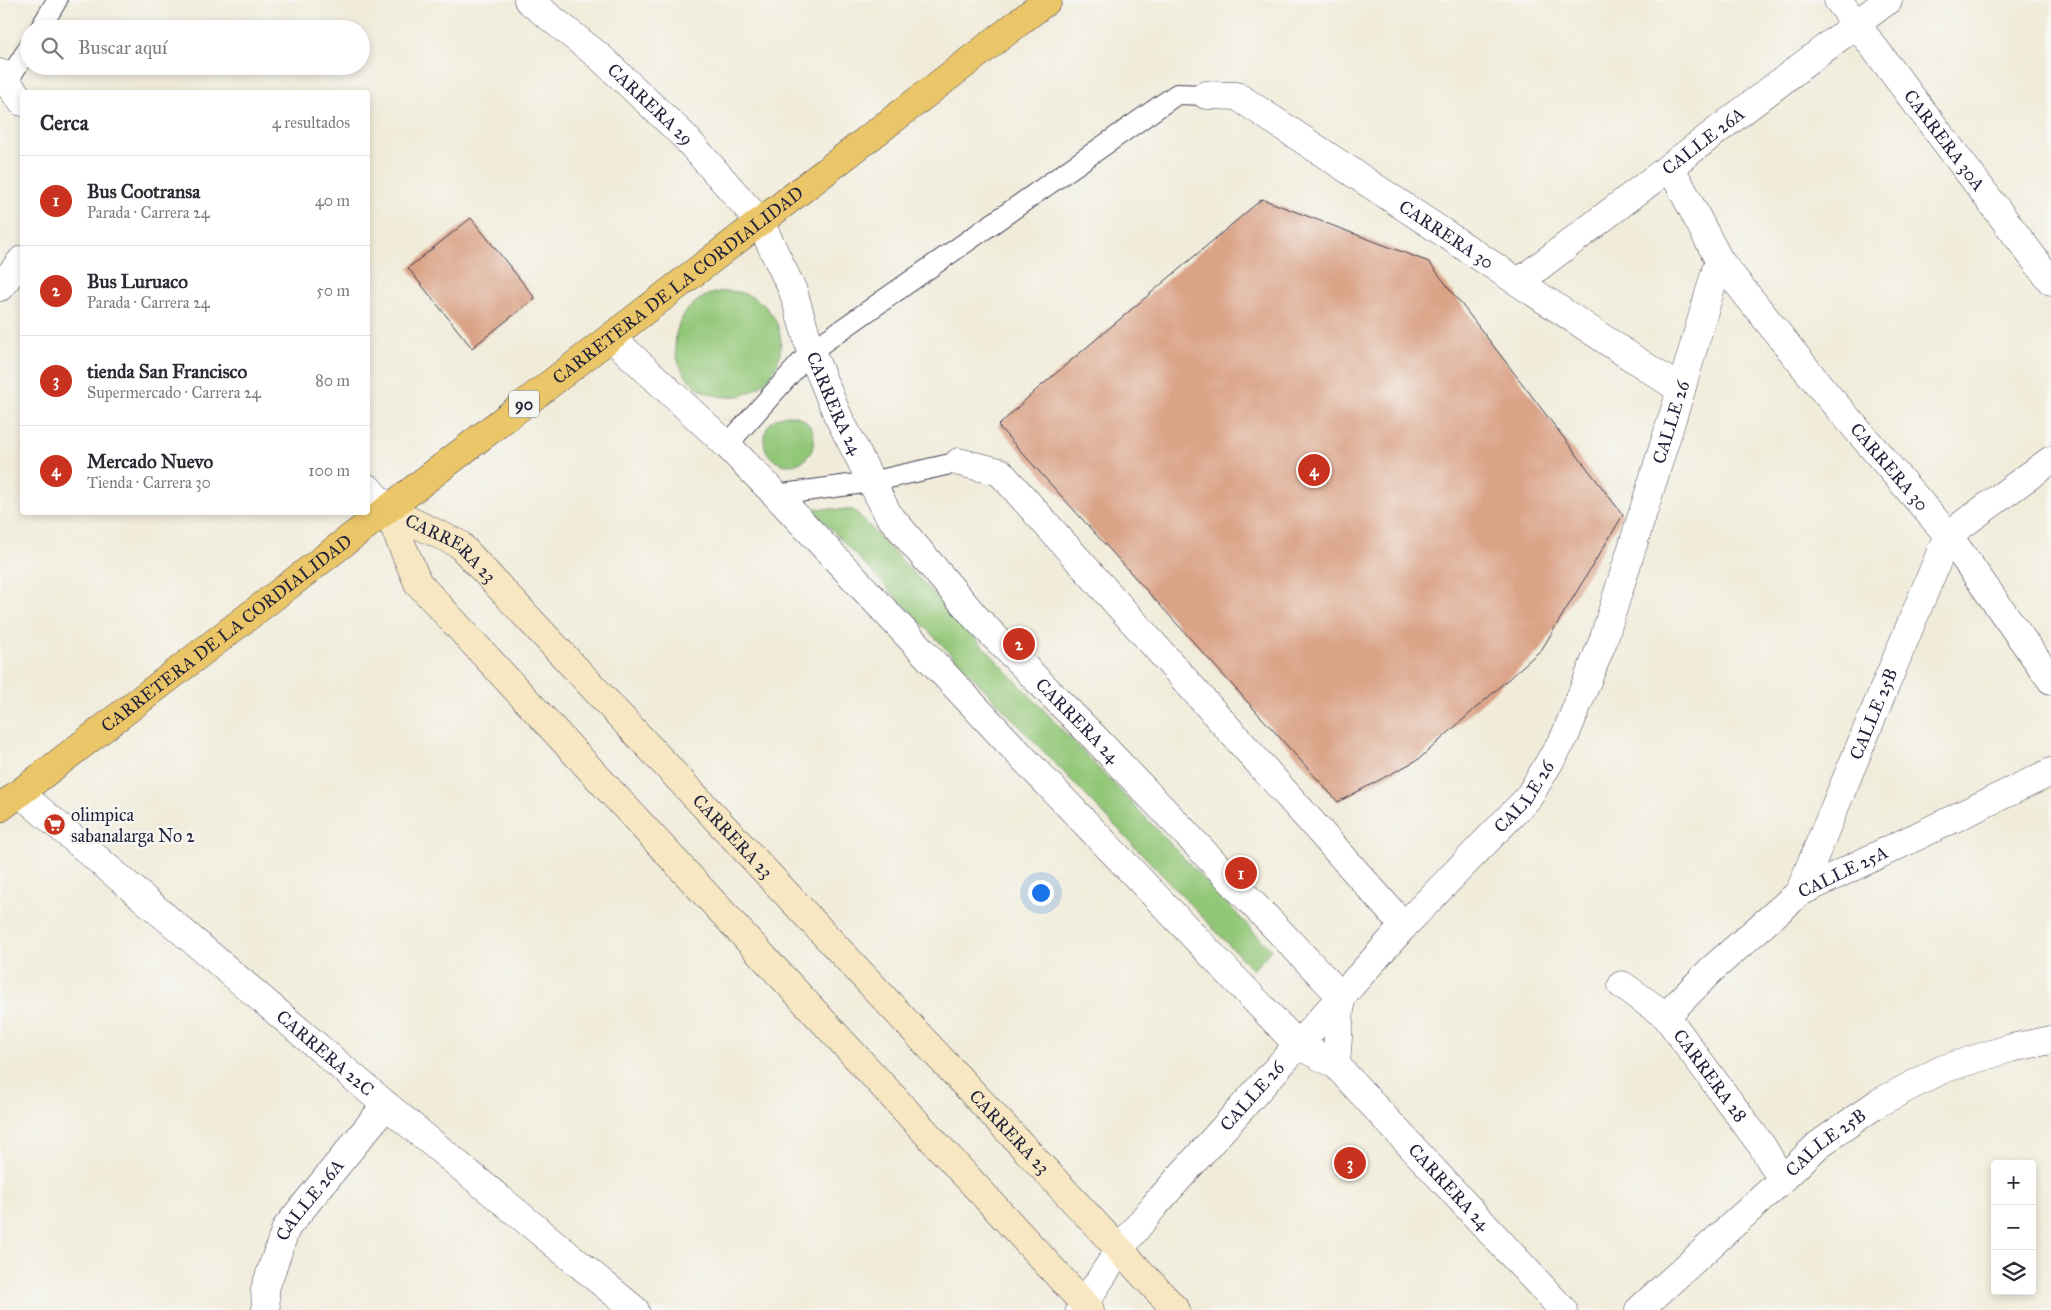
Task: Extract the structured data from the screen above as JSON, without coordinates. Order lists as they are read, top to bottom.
{
  "streets": {
    "highway": ["CARRETERA DE LA CORDIALIDAD", "90"],
    "street": [
      "CARRERA 29",
      "CALLE 26A",
      "CARRERA 30A",
      "CARRERA 30",
      "CARRERA 24",
      "CALLE 26",
      "CARRERA 23",
      "CALLE 25B",
      "CALLE 25A",
      "CARRERA 22C",
      "CARRERA 28"
    ]
  },
  "crossings": [
    ["CARRERA 29", "CARRETERA DE LA CORDIALIDAD"],
    ["CARRERA 29", "CARRERA 24"],
    ["CALLE 26A", "CARRERA 30A"],
    ["CALLE 26A", "CARRERA 30"],
    ["CALLE 26A", "CARRERA 22C"],
    ["CARRERA 30", "CALLE 26"],
    ["CARRERA 30", "CALLE 25B"],
    ["CARRETERA DE LA CORDIALIDAD", "CARRERA 24"],
    ["CARRETERA DE LA CORDIALIDAD", "CARRERA 23"],
    ["CARRETERA DE LA CORDIALIDAD", "CARRERA 22C"],
    ["CARRERA 24", "CALLE 26"],
    ["CALLE 26", "CARRERA 23"],
    ["CALLE 25B", "CALLE 25A"],
    ["CALLE 25B", "CARRERA 28"],
    ["CALLE 25A", "CARRERA 28"]
  ],
  "places": {
    "supermarket": ["olimpica sabanalarga No 2"]
  },
  "page": {
    "search": "Buscar aquí",
    "heading": ["Cerca", "4 resultados"],
    "list": [
      {
        "mark": "1",
        "name": "Bus Cootransa",
        "note": "Parada · Carrera 24",
        "value": "40 m"
      },
      {
        "mark": "2",
        "name": "Bus Luruaco",
        "note": "Parada · Carrera 24",
        "value": "50 m"
      },
      {
        "mark": "3",
        "name": "tienda San Francisco",
        "note": "Supermercado · Carrera 24",
        "value": "80 m"
      },
      {
        "mark": "4",
        "name": "Mercado Nuevo",
        "note": "Tienda · Carrera 30",
        "value": "100 m"
      }
    ],
    "pins": [
      "4",
      "2",
      "1",
      "3"
    ],
    "map_buttons": ["+", "−"]
  }
}
